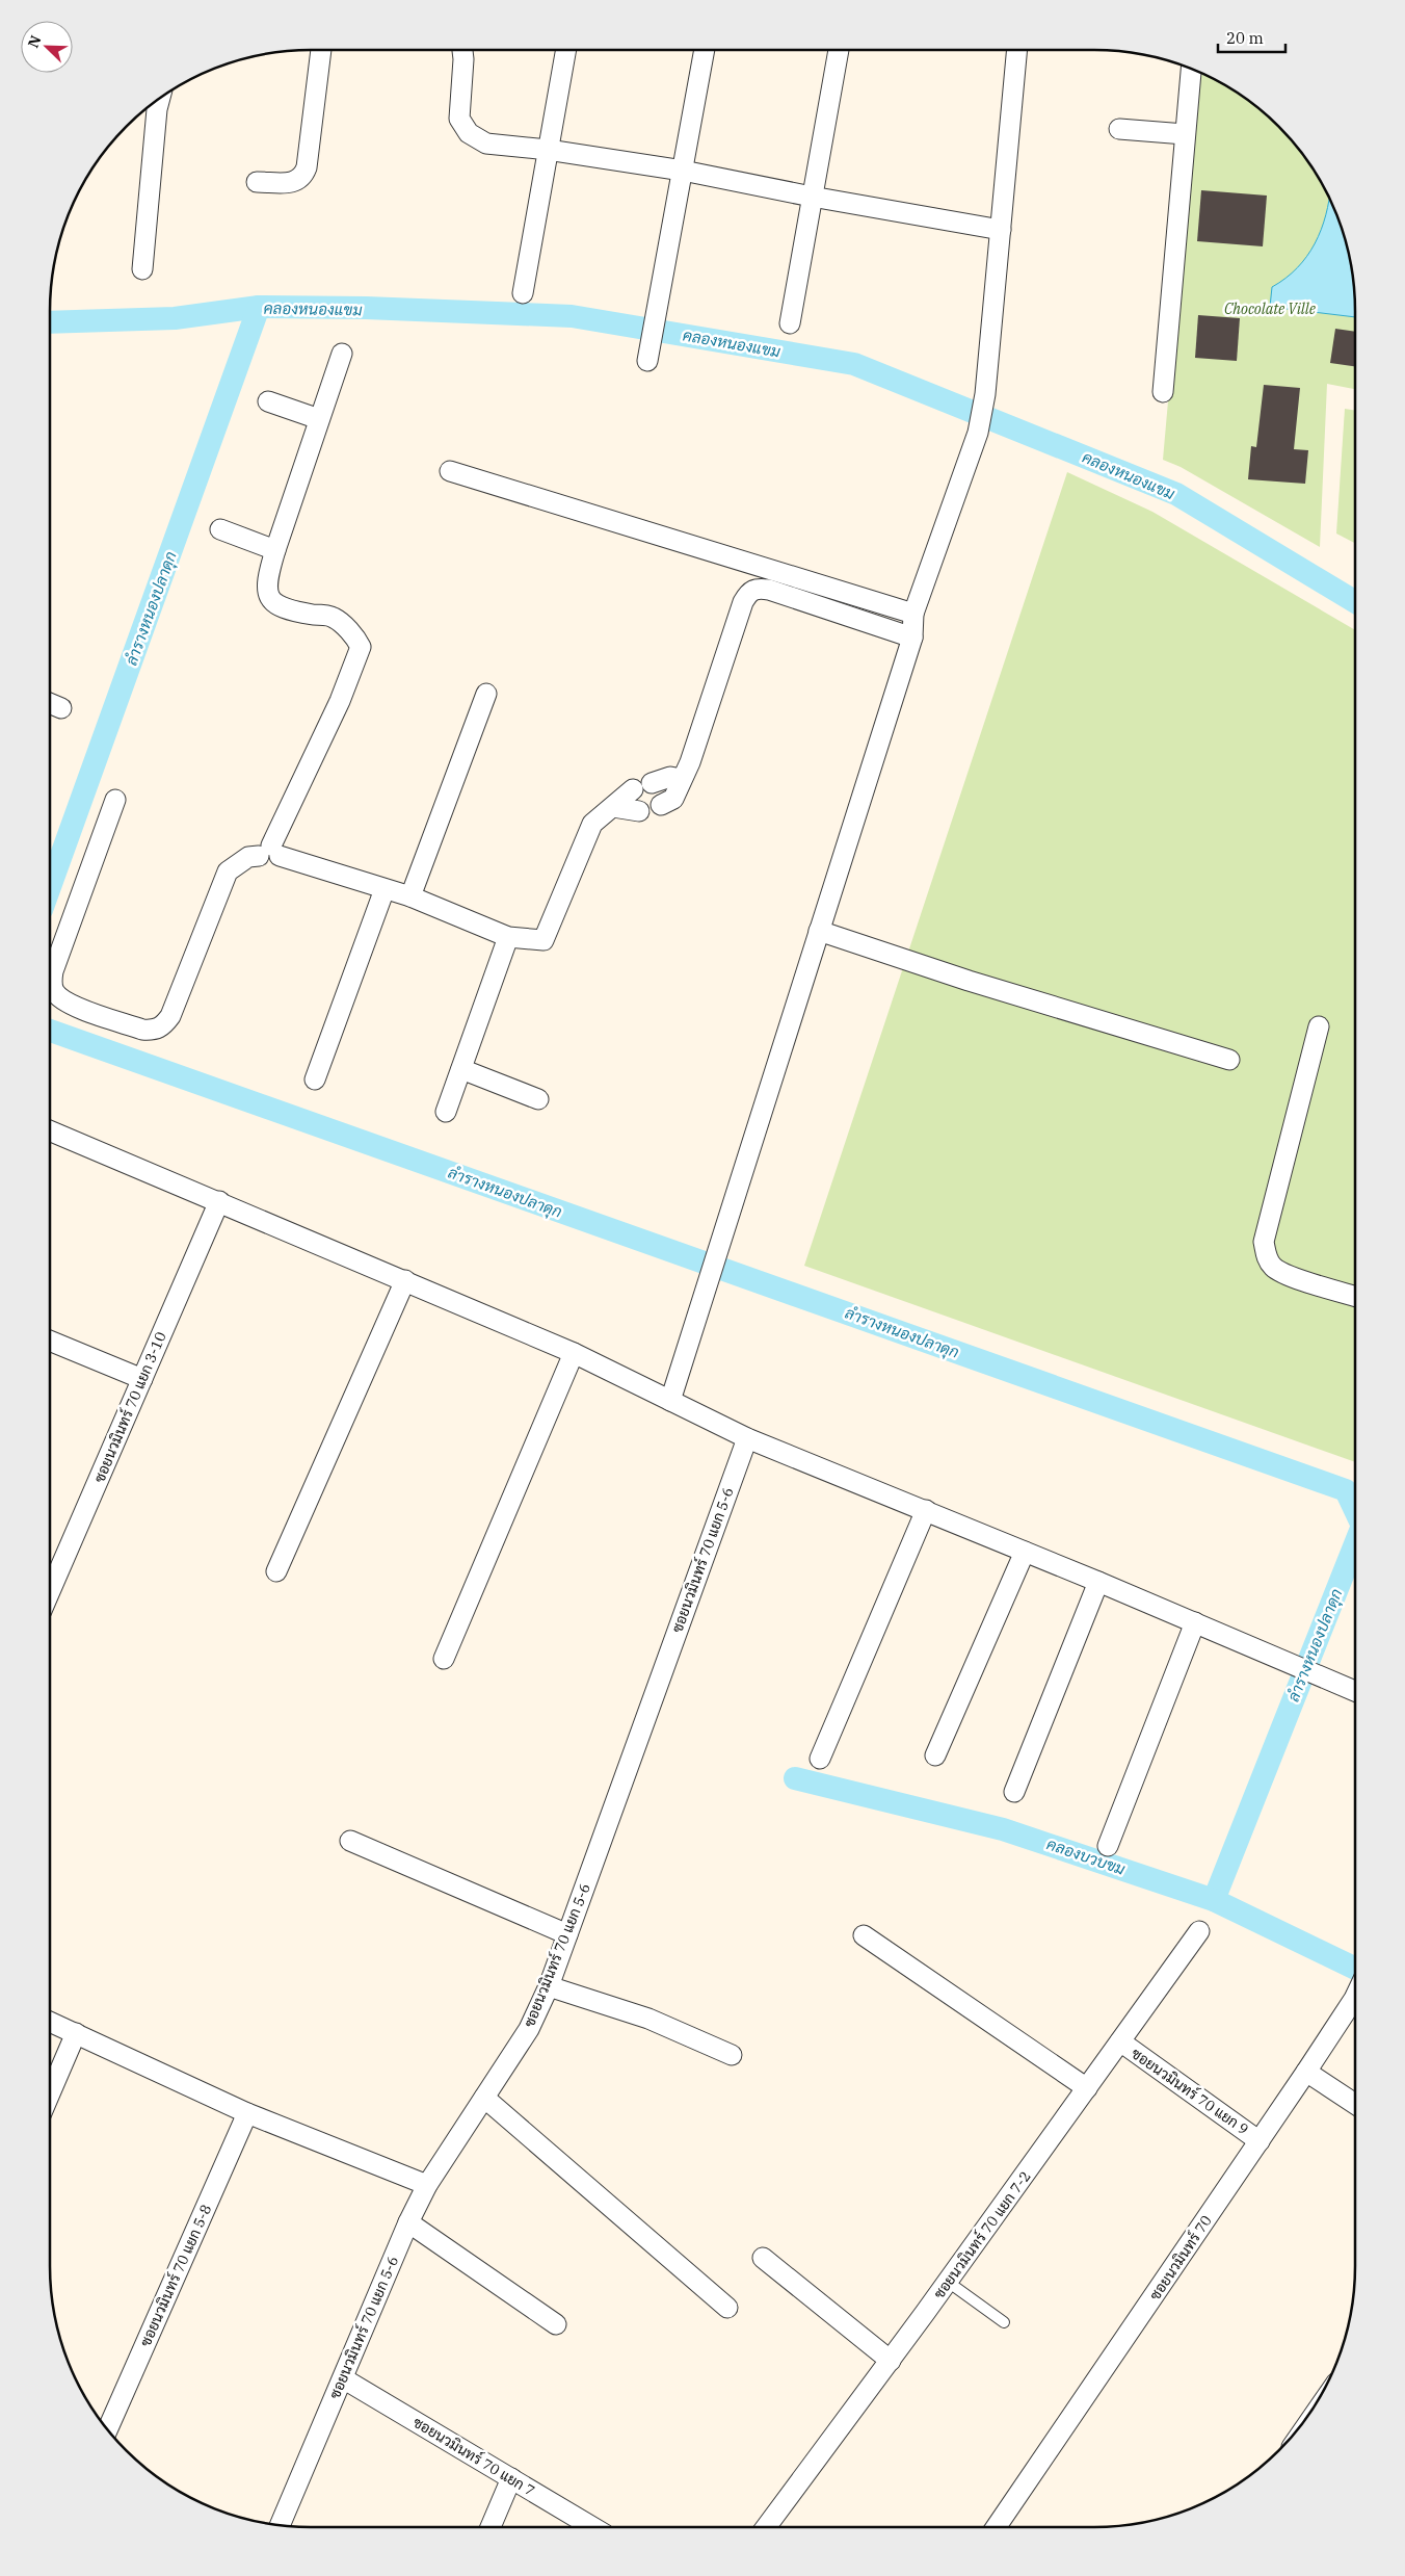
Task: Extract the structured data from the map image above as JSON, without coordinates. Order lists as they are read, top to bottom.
{
  "streets": {
    "street": [
      "ซอยนวมินทร์ 70 แยก 3-10",
      "ซอยนวมินทร์ 70 แยก 5-6",
      "ซอยนวมินทร์ 70 แยก 9",
      "ซอยนวมินทร์ 70 แยก 7-2",
      "ซอยนวมินทร์ 70",
      "ซอยนวมินทร์ 70 แยก 5-8",
      "ซอยนวมินทร์ 70 แยก 7"
    ]
  },
  "crossings": [
    ["ซอยนวมินทร์ 70 แยก 5-6", "ซอยนวมินทร์ 70 แยก 7"],
    ["ซอยนวมินทร์ 70 แยก 9", "ซอยนวมินทร์ 70 แยก 7-2"],
    ["ซอยนวมินทร์ 70 แยก 9", "ซอยนวมินทร์ 70"]
  ],
  "water": ["คลองหนองแขม", "ลำรางหนองปลาดุก", "คลองบวบขม"],
  "parks": ["Chocolate Ville"],
  "scale_bar": "20 m",
  "north": "top left"
}
